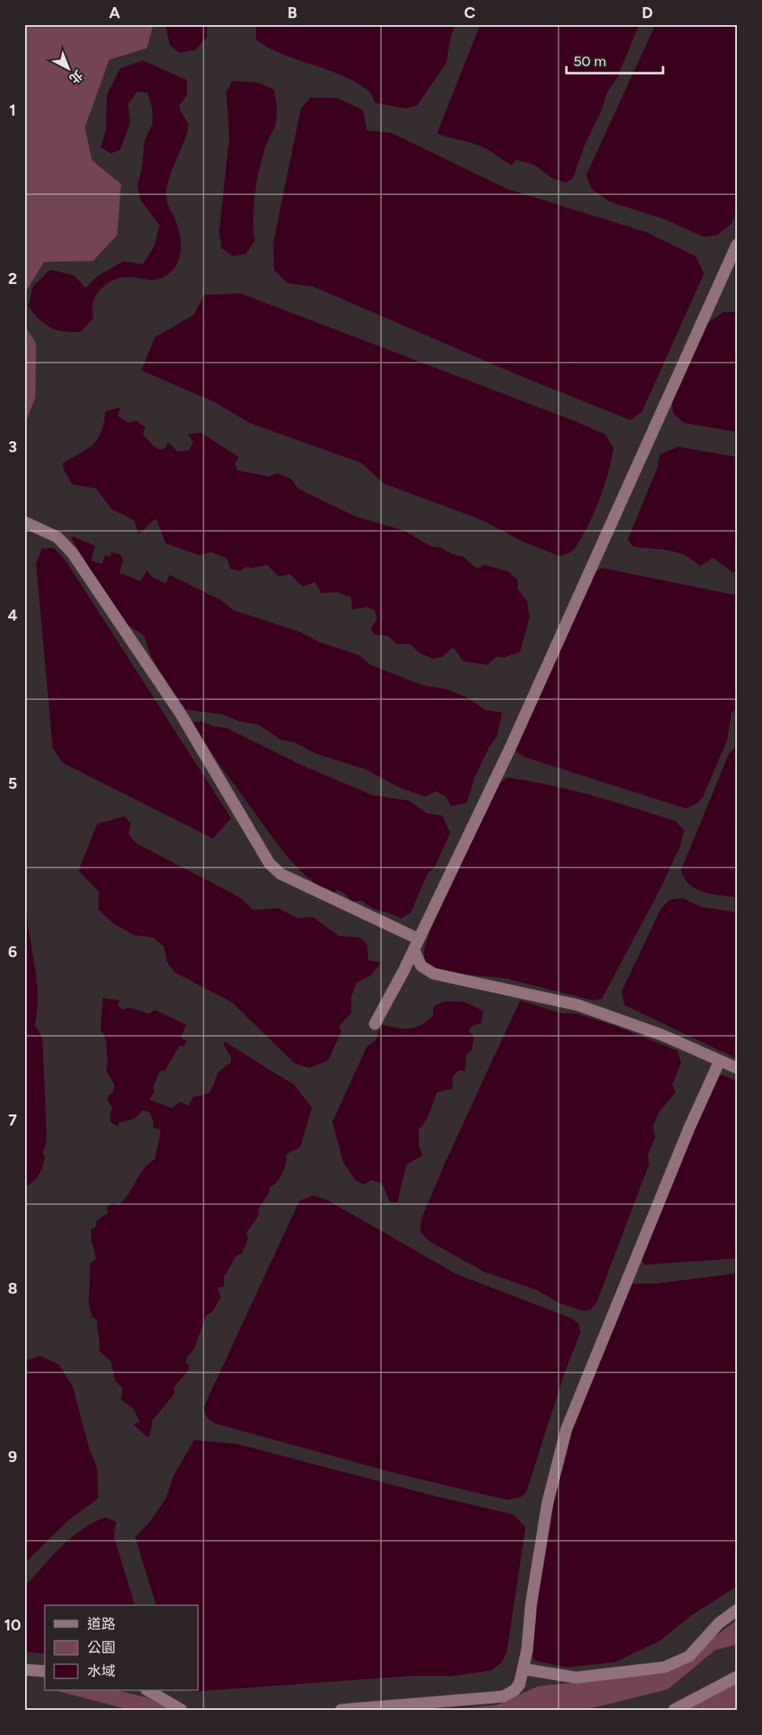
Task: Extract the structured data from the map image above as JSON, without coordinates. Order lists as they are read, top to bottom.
{
  "legend": ["道路", "公園", "水域"],
  "scale_bar": "50 m",
  "north": "bottom right",
  "grid": {
    "columns": [
      "A",
      "B",
      "C",
      "D"
    ],
    "rows": [
      "1",
      "2",
      "3",
      "4",
      "5",
      "6",
      "7",
      "8",
      "9",
      "10"
    ]
  }
}
